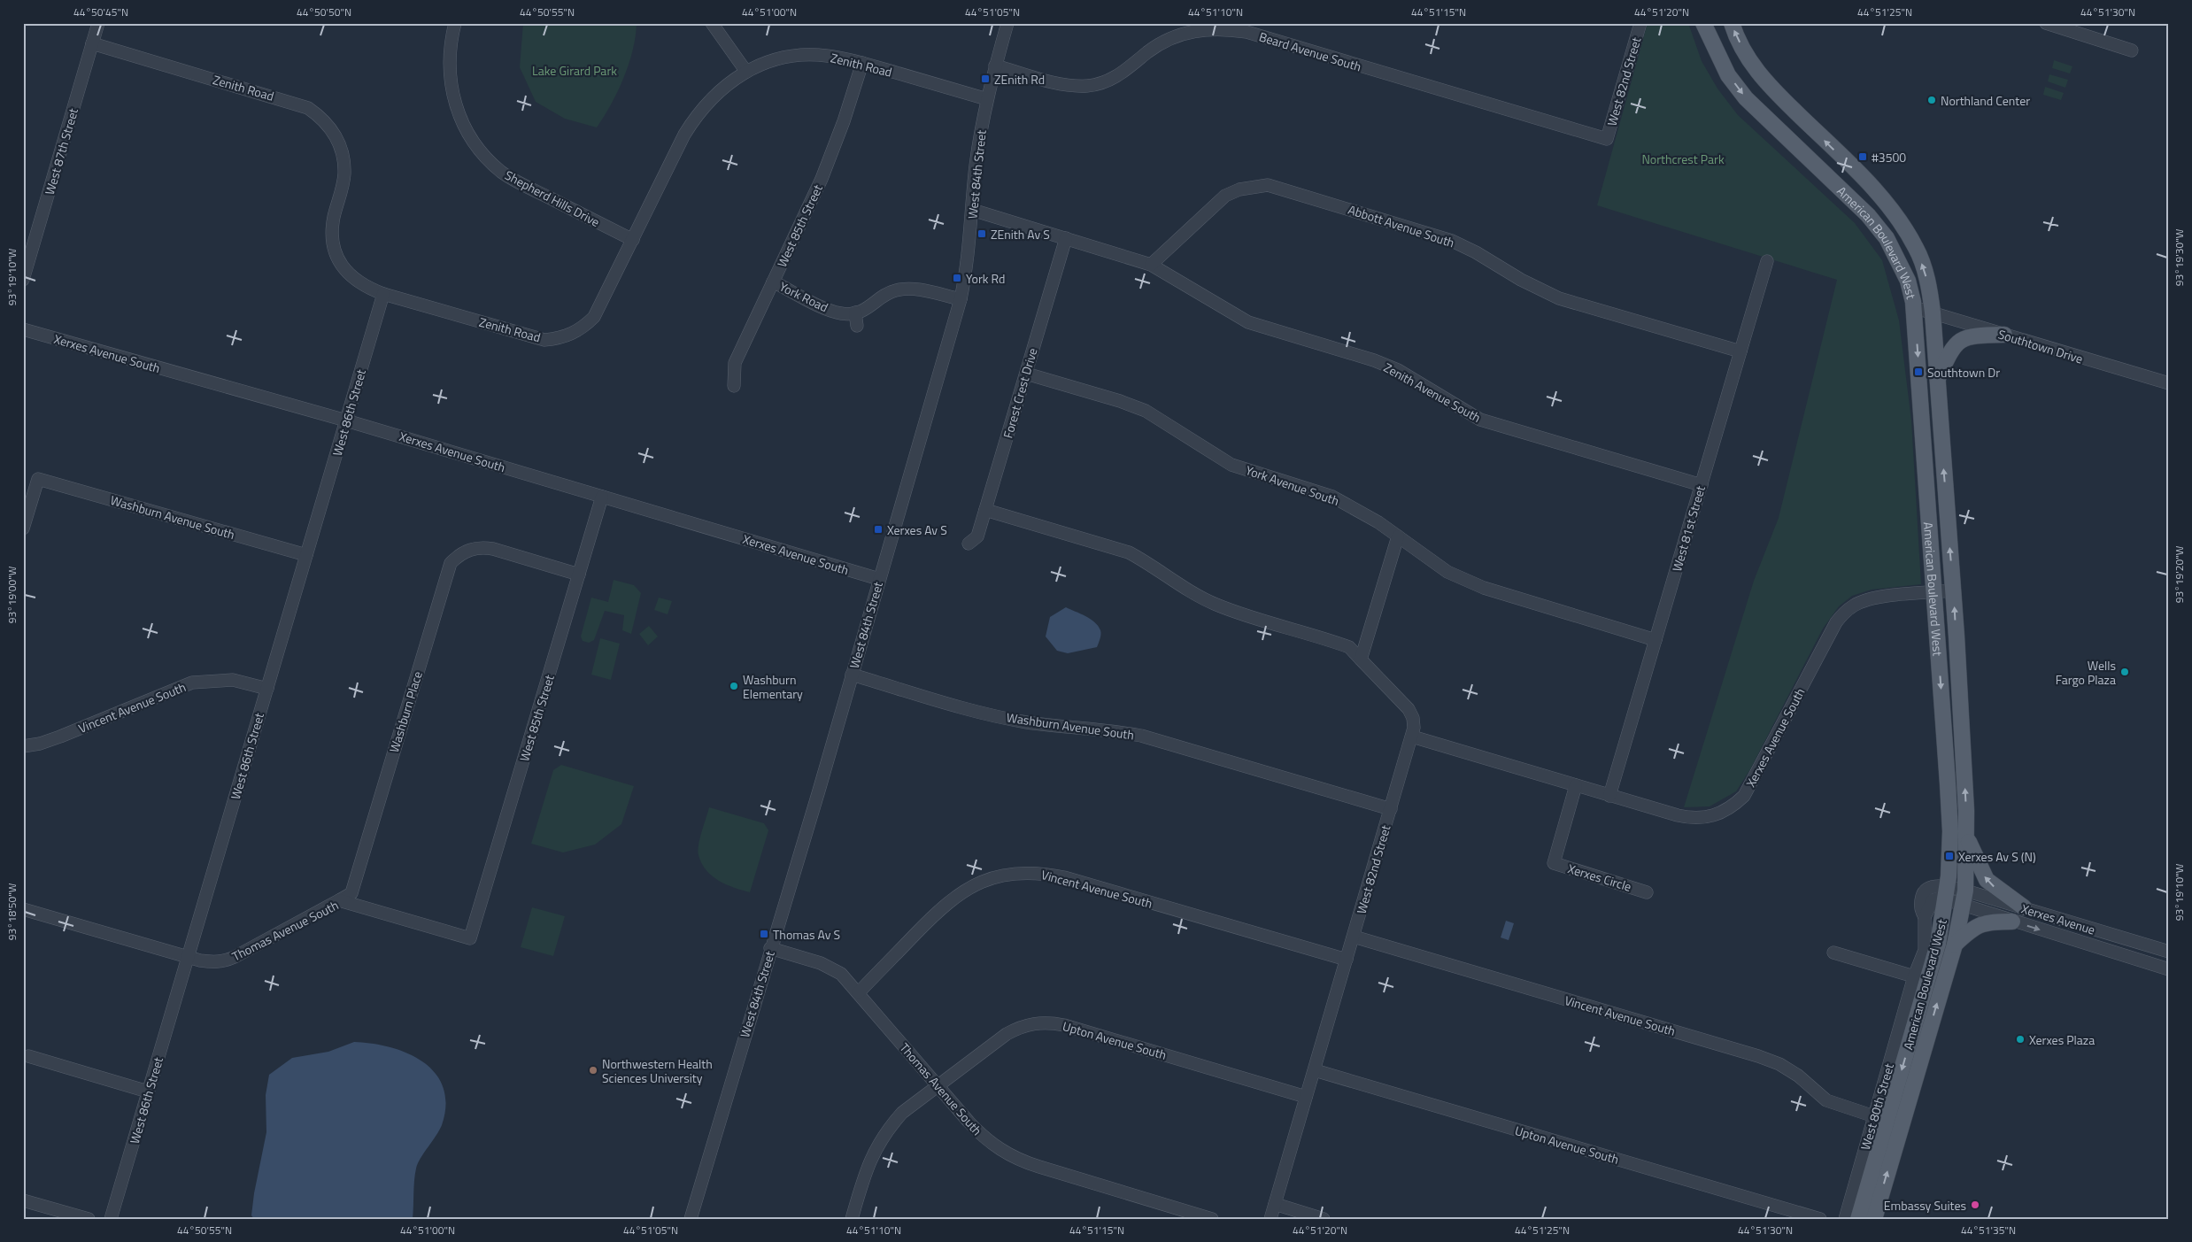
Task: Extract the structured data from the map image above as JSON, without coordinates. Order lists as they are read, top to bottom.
{
  "streets": {
    "main road": ["American Boulevard West"],
    "street": [
      "Beard Avenue South",
      "Zenith Road",
      "West 82nd Street",
      "West 87th Street",
      "West 84th Street",
      "Shepherd Hills Drive",
      "West 85th Street",
      "Abbott Avenue South",
      "York Road",
      "Southtown Drive",
      "Xerxes Avenue South",
      "Zenith Avenue South",
      "Forest Crest Drive",
      "West 86th Street",
      "York Avenue South",
      "Washburn Avenue South",
      "West 81st Street",
      "Vincent Avenue South",
      "Washburn Place",
      "Xerxes Circle",
      "Xerxes Avenue",
      "Thomas Avenue South",
      "Upton Avenue South",
      "West 80th Street"
    ]
  },
  "crossings": [
    ["Beard Avenue South", "West 82nd Street"],
    ["Beard Avenue South", "West 84th Street"],
    ["Zenith Road", "West 87th Street"],
    ["Zenith Road", "West 84th Street"],
    ["Zenith Road", "Shepherd Hills Drive"],
    ["Zenith Road", "West 85th Street"],
    ["Zenith Road", "West 86th Street"],
    ["West 82nd Street", "Xerxes Avenue South"],
    ["West 82nd Street", "Washburn Avenue South"],
    ["West 82nd Street", "Vincent Avenue South"],
    ["West 82nd Street", "Upton Avenue South"],
    ["West 84th Street", "Xerxes Avenue South"],
    ["West 84th Street", "Zenith Avenue South"],
    ["West 84th Street", "Washburn Avenue South"],
    ["West 84th Street", "Thomas Avenue South"],
    ["West 85th Street", "York Road"],
    ["West 85th Street", "Xerxes Avenue South"],
    ["West 85th Street", "Washburn Place"],
    ["West 85th Street", "Thomas Avenue South"],
    ["Abbott Avenue South", "Zenith Avenue South"],
    ["Abbott Avenue South", "West 81st Street"],
    ["American Boulevard West", "Southtown Drive"],
    ["American Boulevard West", "Xerxes Avenue South"],
    ["American Boulevard West", "Xerxes Avenue"],
    ["American Boulevard West", "West 80th Street"],
    ["Xerxes Avenue South", "West 86th Street"],
    ["Xerxes Avenue South", "West 81st Street"],
    ["Xerxes Avenue South", "Xerxes Circle"],
    ["Zenith Avenue South", "Forest Crest Drive"],
    ["Zenith Avenue South", "West 81st Street"],
    ["Forest Crest Drive", "York Avenue South"],
    ["West 86th Street", "Washburn Avenue South"],
    ["West 86th Street", "Vincent Avenue South"],
    ["West 86th Street", "Thomas Avenue South"],
    ["York Avenue South", "West 81st Street"],
    ["Vincent Avenue South", "Thomas Avenue South"],
    ["Vincent Avenue South", "West 80th Street"],
    ["Washburn Place", "Thomas Avenue South"],
    ["Xerxes Avenue", "West 80th Street"],
    ["Thomas Avenue South", "Upton Avenue South"]
  ],
  "parks": ["Lake Girard Park", "Northcrest Park"],
  "places": {
    "transit": [
      "ZEnith Rd",
      "#3500",
      "ZEnith Av S",
      "York Rd",
      "Southtown Dr",
      "Xerxes Av S",
      "Xerxes Av S (N)",
      "Thomas Av S"
    ],
    "other": [
      "Northland Center",
      "Wells Fargo Plaza",
      "Washburn Elementary",
      "Xerxes Plaza",
      "Northwestern Health Sciences University",
      "Embassy Suites"
    ]
  },
  "coordinates": [
    "44°50'45\"N",
    "44°50'50\"N",
    "44°50'55\"N",
    "44°51'00\"N",
    "44°51'05\"N",
    "44°51'10\"N",
    "44°51'15\"N",
    "44°51'20\"N",
    "44°51'25\"N",
    "44°51'30\"N",
    "93°19'30\"W",
    "93°19'10\"W",
    "93°19'20\"W",
    "93°19'00\"W",
    "93°18'50\"W",
    "44°51'35\"N"
  ]
}
